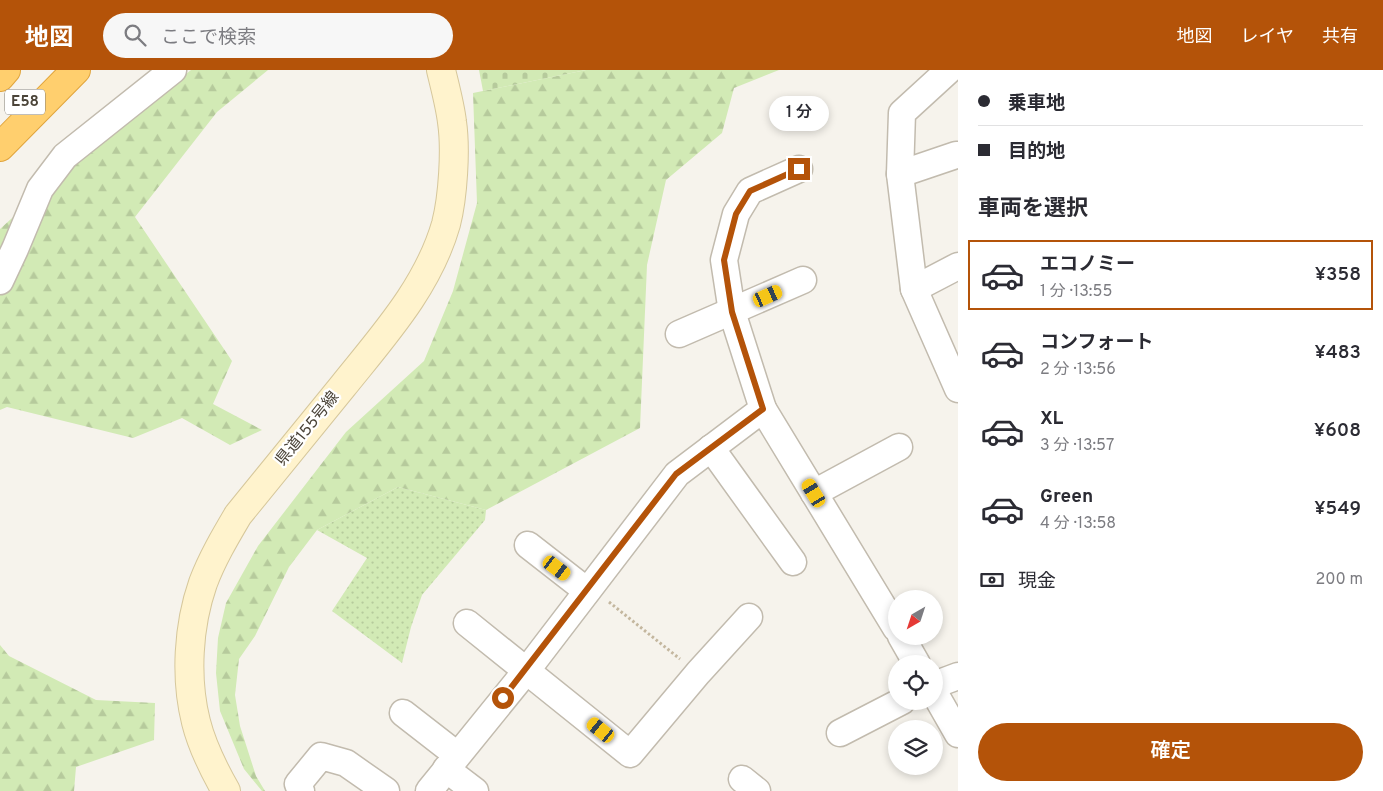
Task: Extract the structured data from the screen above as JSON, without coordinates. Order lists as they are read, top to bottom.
{
  "streets": {
    "highway": ["E58"],
    "main road": ["県道155号線"]
  },
  "north": "bottom left",
  "page": {
    "header": "地図",
    "search": "ここで検索",
    "nav": ["地図", "レイヤ", "共有"],
    "banner": ["乗車地", "目的地"],
    "bubble": "1 分",
    "heading": "車両を選択",
    "list": [
      {
        "name": "エコノミー",
        "note": "1 分 · 13:55",
        "value": "¥358"
      },
      {
        "name": "コンフォート",
        "note": "2 分 · 13:56",
        "value": "¥483"
      },
      {
        "name": "XL",
        "note": "3 分 · 13:57",
        "value": "¥608"
      },
      {
        "name": "Green",
        "note": "4 分 · 13:58",
        "value": "¥549"
      }
    ],
    "pay": ["現金", "200 m"],
    "buttons": "確定"
  }
}
